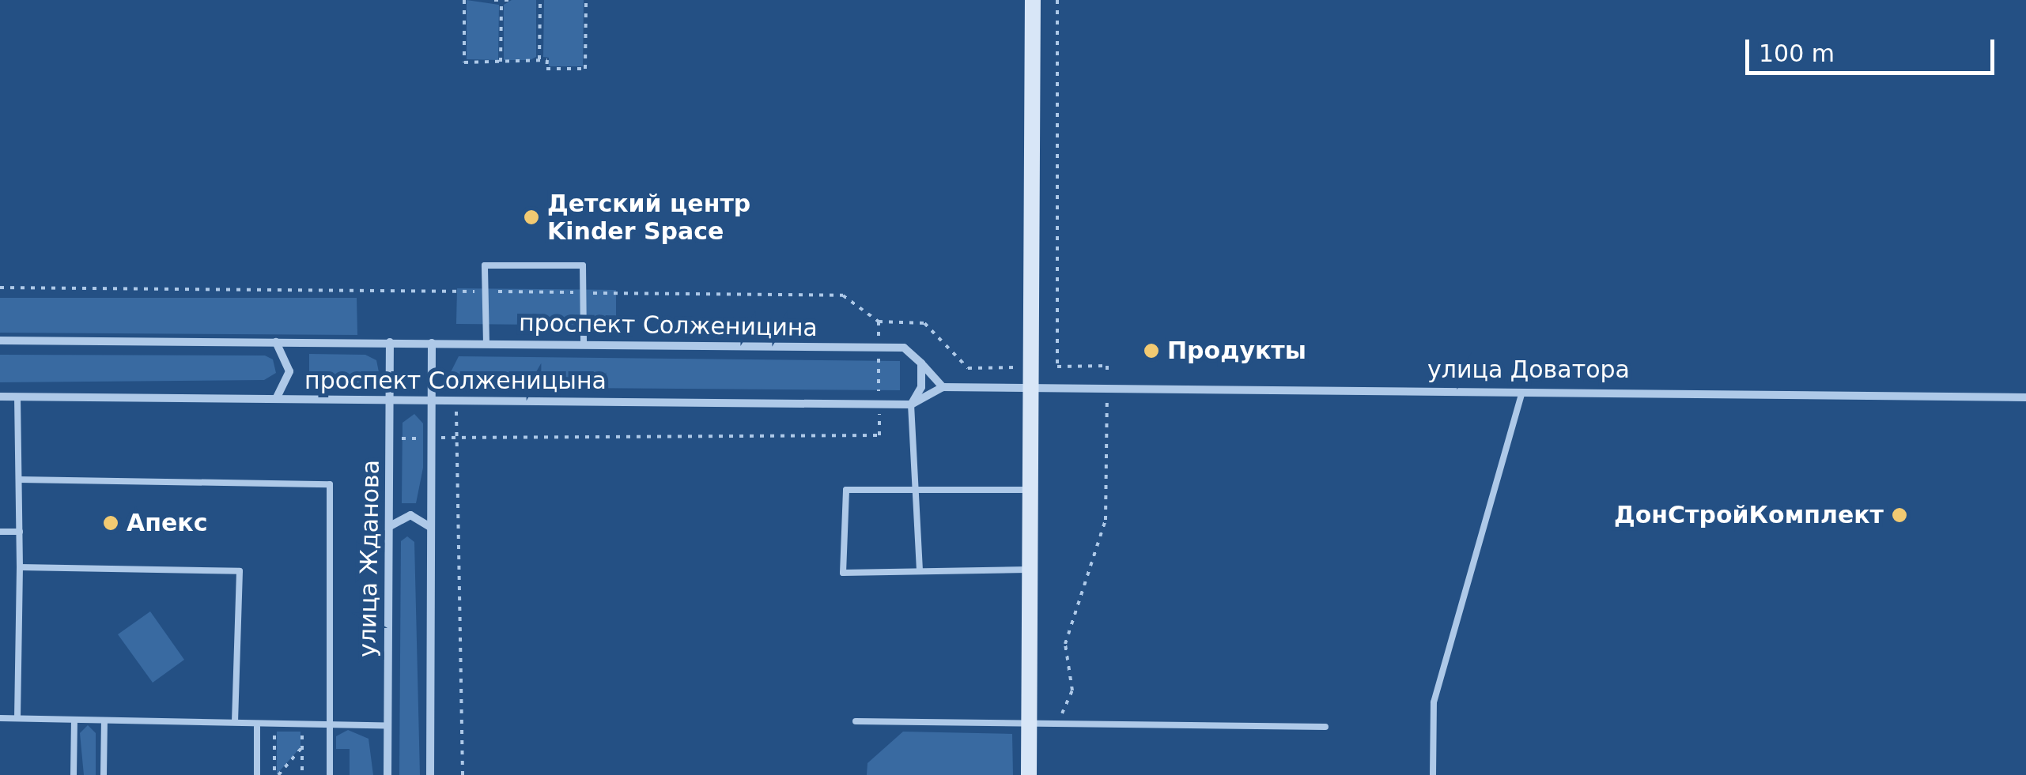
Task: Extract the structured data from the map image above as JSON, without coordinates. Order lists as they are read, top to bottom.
{
  "streets": {
    "street": [
      "проспект Солженицина",
      "улица Доватора",
      "проспект Солженицына",
      "улица Жданова"
    ]
  },
  "crossings": [
    ["проспект Солженицина", "проспект Солженицына"],
    ["проспект Солженицына", "улица Жданова"]
  ],
  "places": [
    "Детский центр Kinder Space",
    "Продукты",
    "ДонСтройКомплект",
    "Апекс"
  ],
  "scale_bar": "100 m"
}
